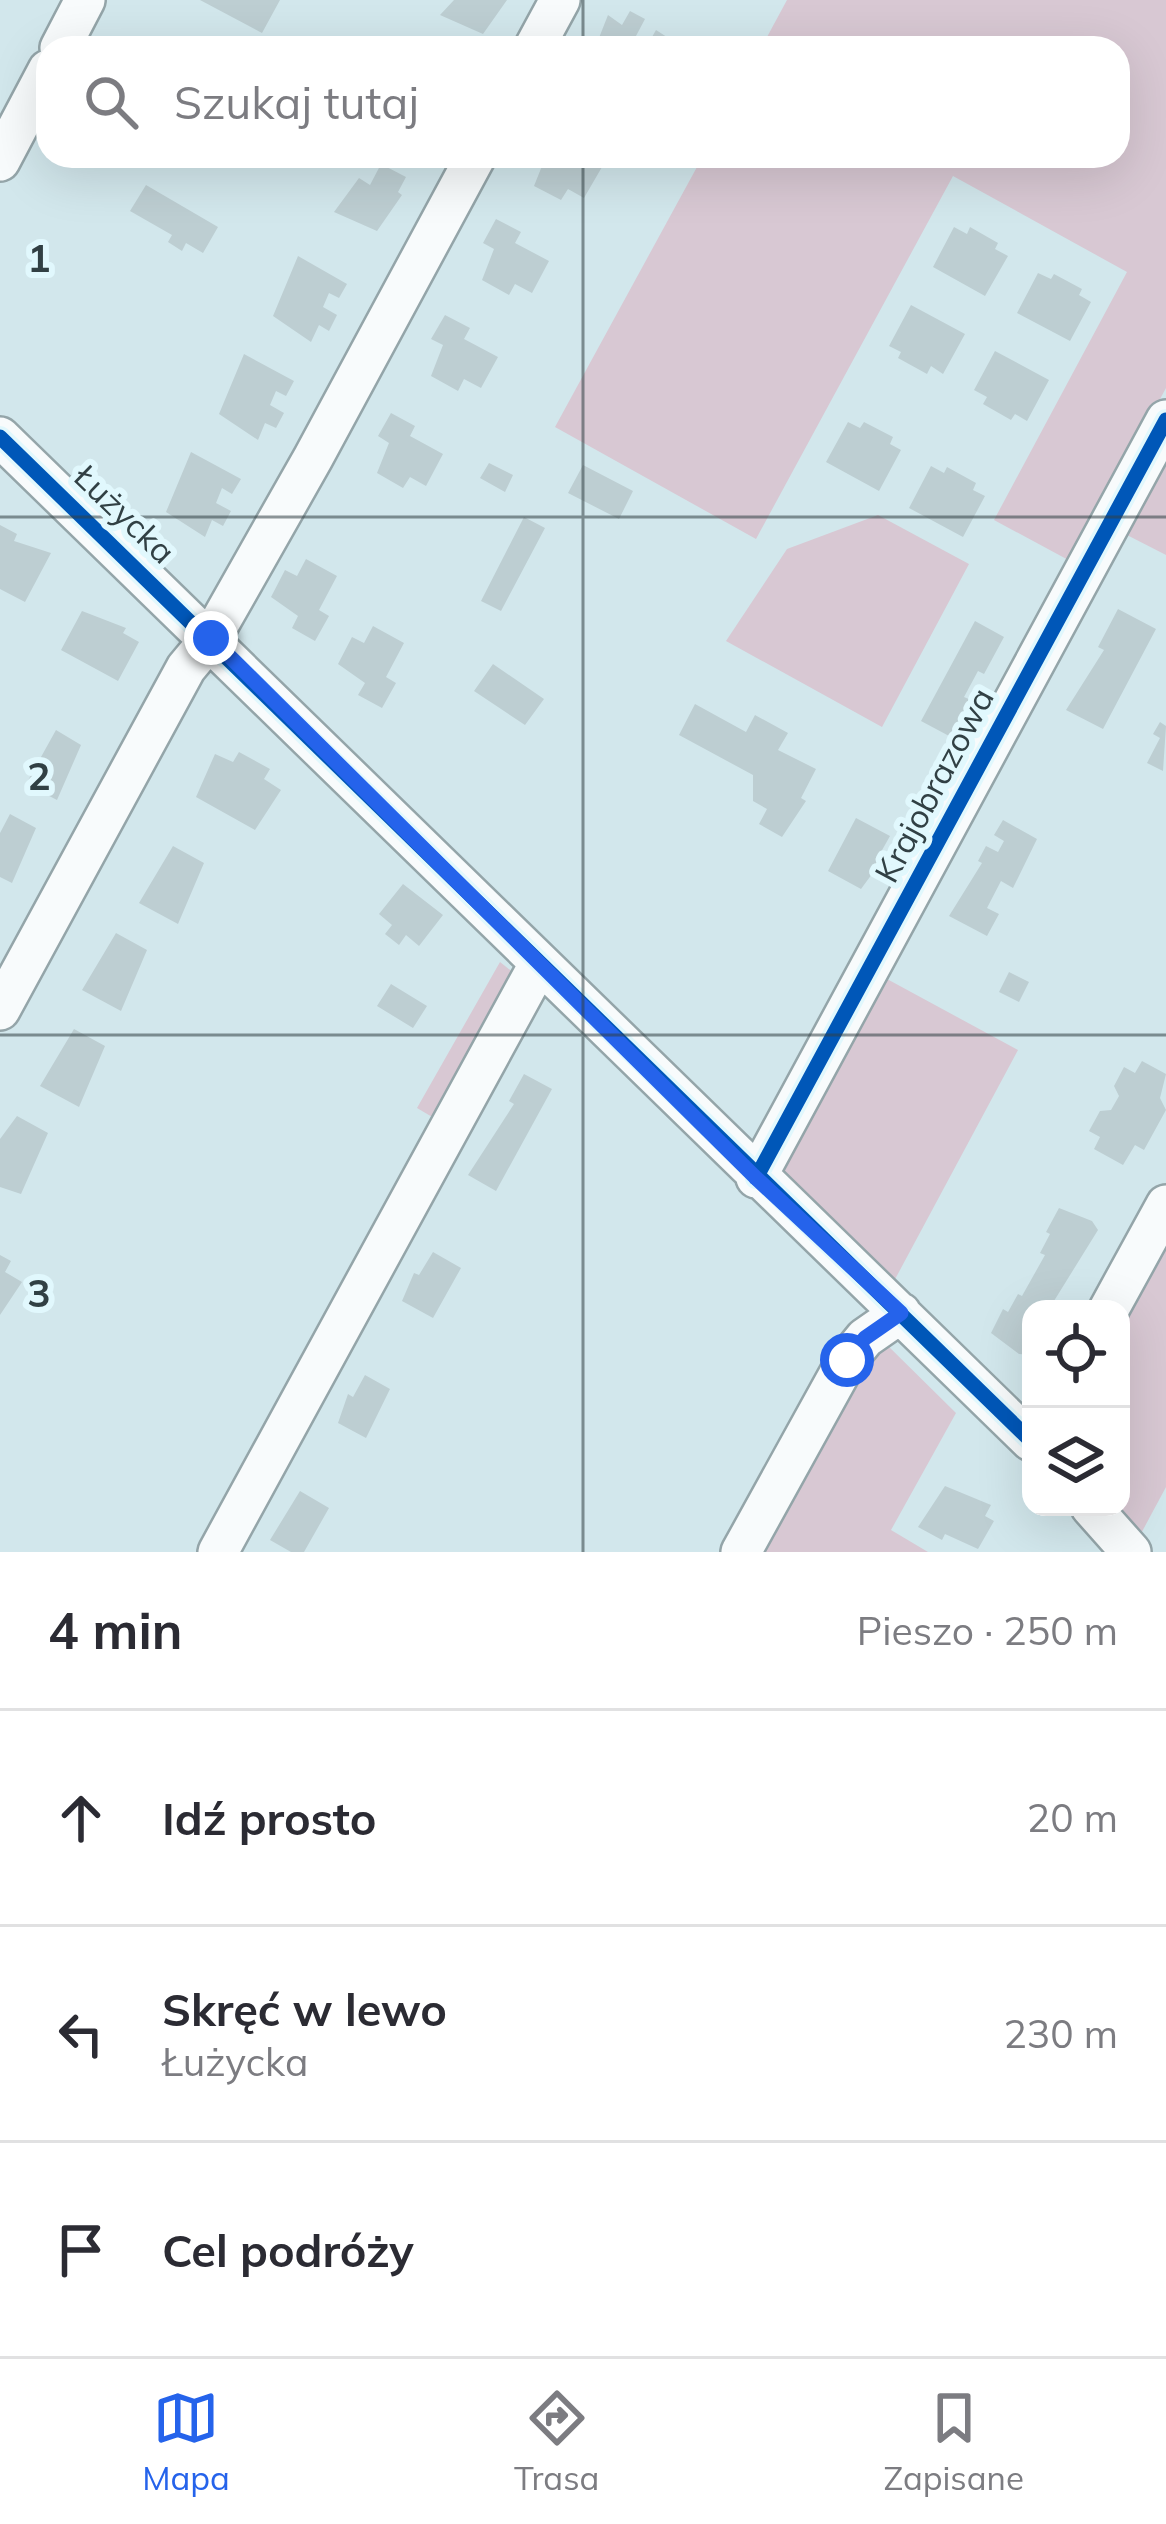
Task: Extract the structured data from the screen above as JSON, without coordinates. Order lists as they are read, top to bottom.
{
  "streets": {
    "street": ["Łużycka", "Krajobrazowa"]
  },
  "crossings": [
    ["Łużycka", "Krajobrazowa"]
  ],
  "page": {
    "search": "Szukaj tutaj",
    "heading": ["4 min", "Pieszo · 250 m"],
    "list": [
      ["Idź prosto", "20 m"],
      ["Skręć w lewo", "Łużycka", "230 m"],
      "Cel podróży"
    ],
    "nav": ["Mapa", "Trasa", "Zapisane"]
  },
  "grid": {
    "rows": ["1", "2", "3"]
  }
}
